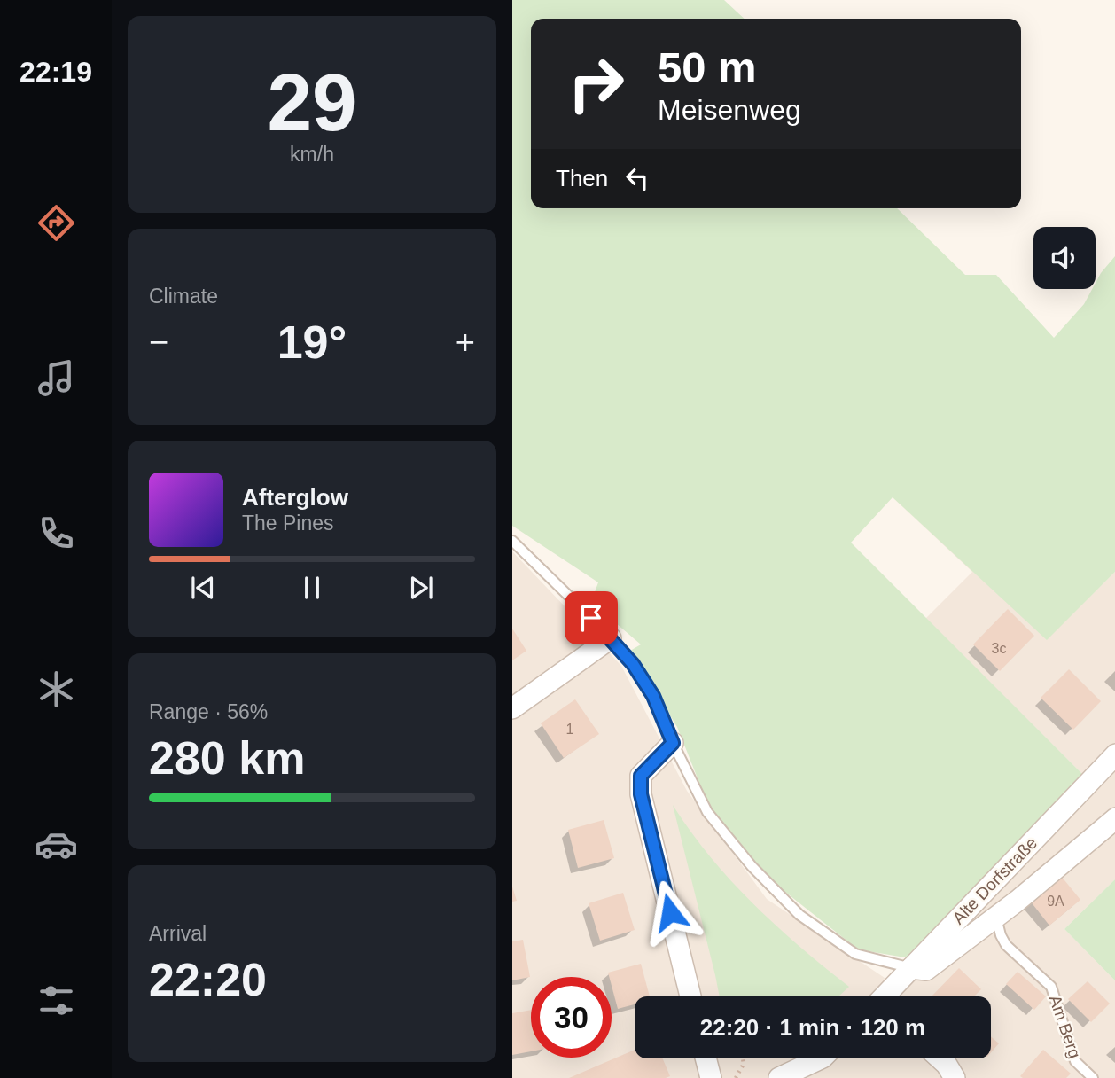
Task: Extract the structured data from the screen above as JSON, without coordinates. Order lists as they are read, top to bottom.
{
  "streets": {
    "street": ["Alte Dorfstraße"],
    "lane": ["Am Berg"]
  },
  "house_numbers": ["3c", "1", "9A"],
  "page": {
    "tabs": "22:19",
    "tile": [
      ["29", "km/h"],
      "Climate",
      ["Range · 56%", "280 km"],
      ["Arrival", "22:20"]
    ],
    "turn": ["50 m", "Meisenweg"],
    "then": "Then",
    "heat": ["−", "19°", "+"],
    "song": ["Afterglow", "The Pines"],
    "limit": "30",
    "trip": "22:20 · 1 min · 120 m"
  }
}
